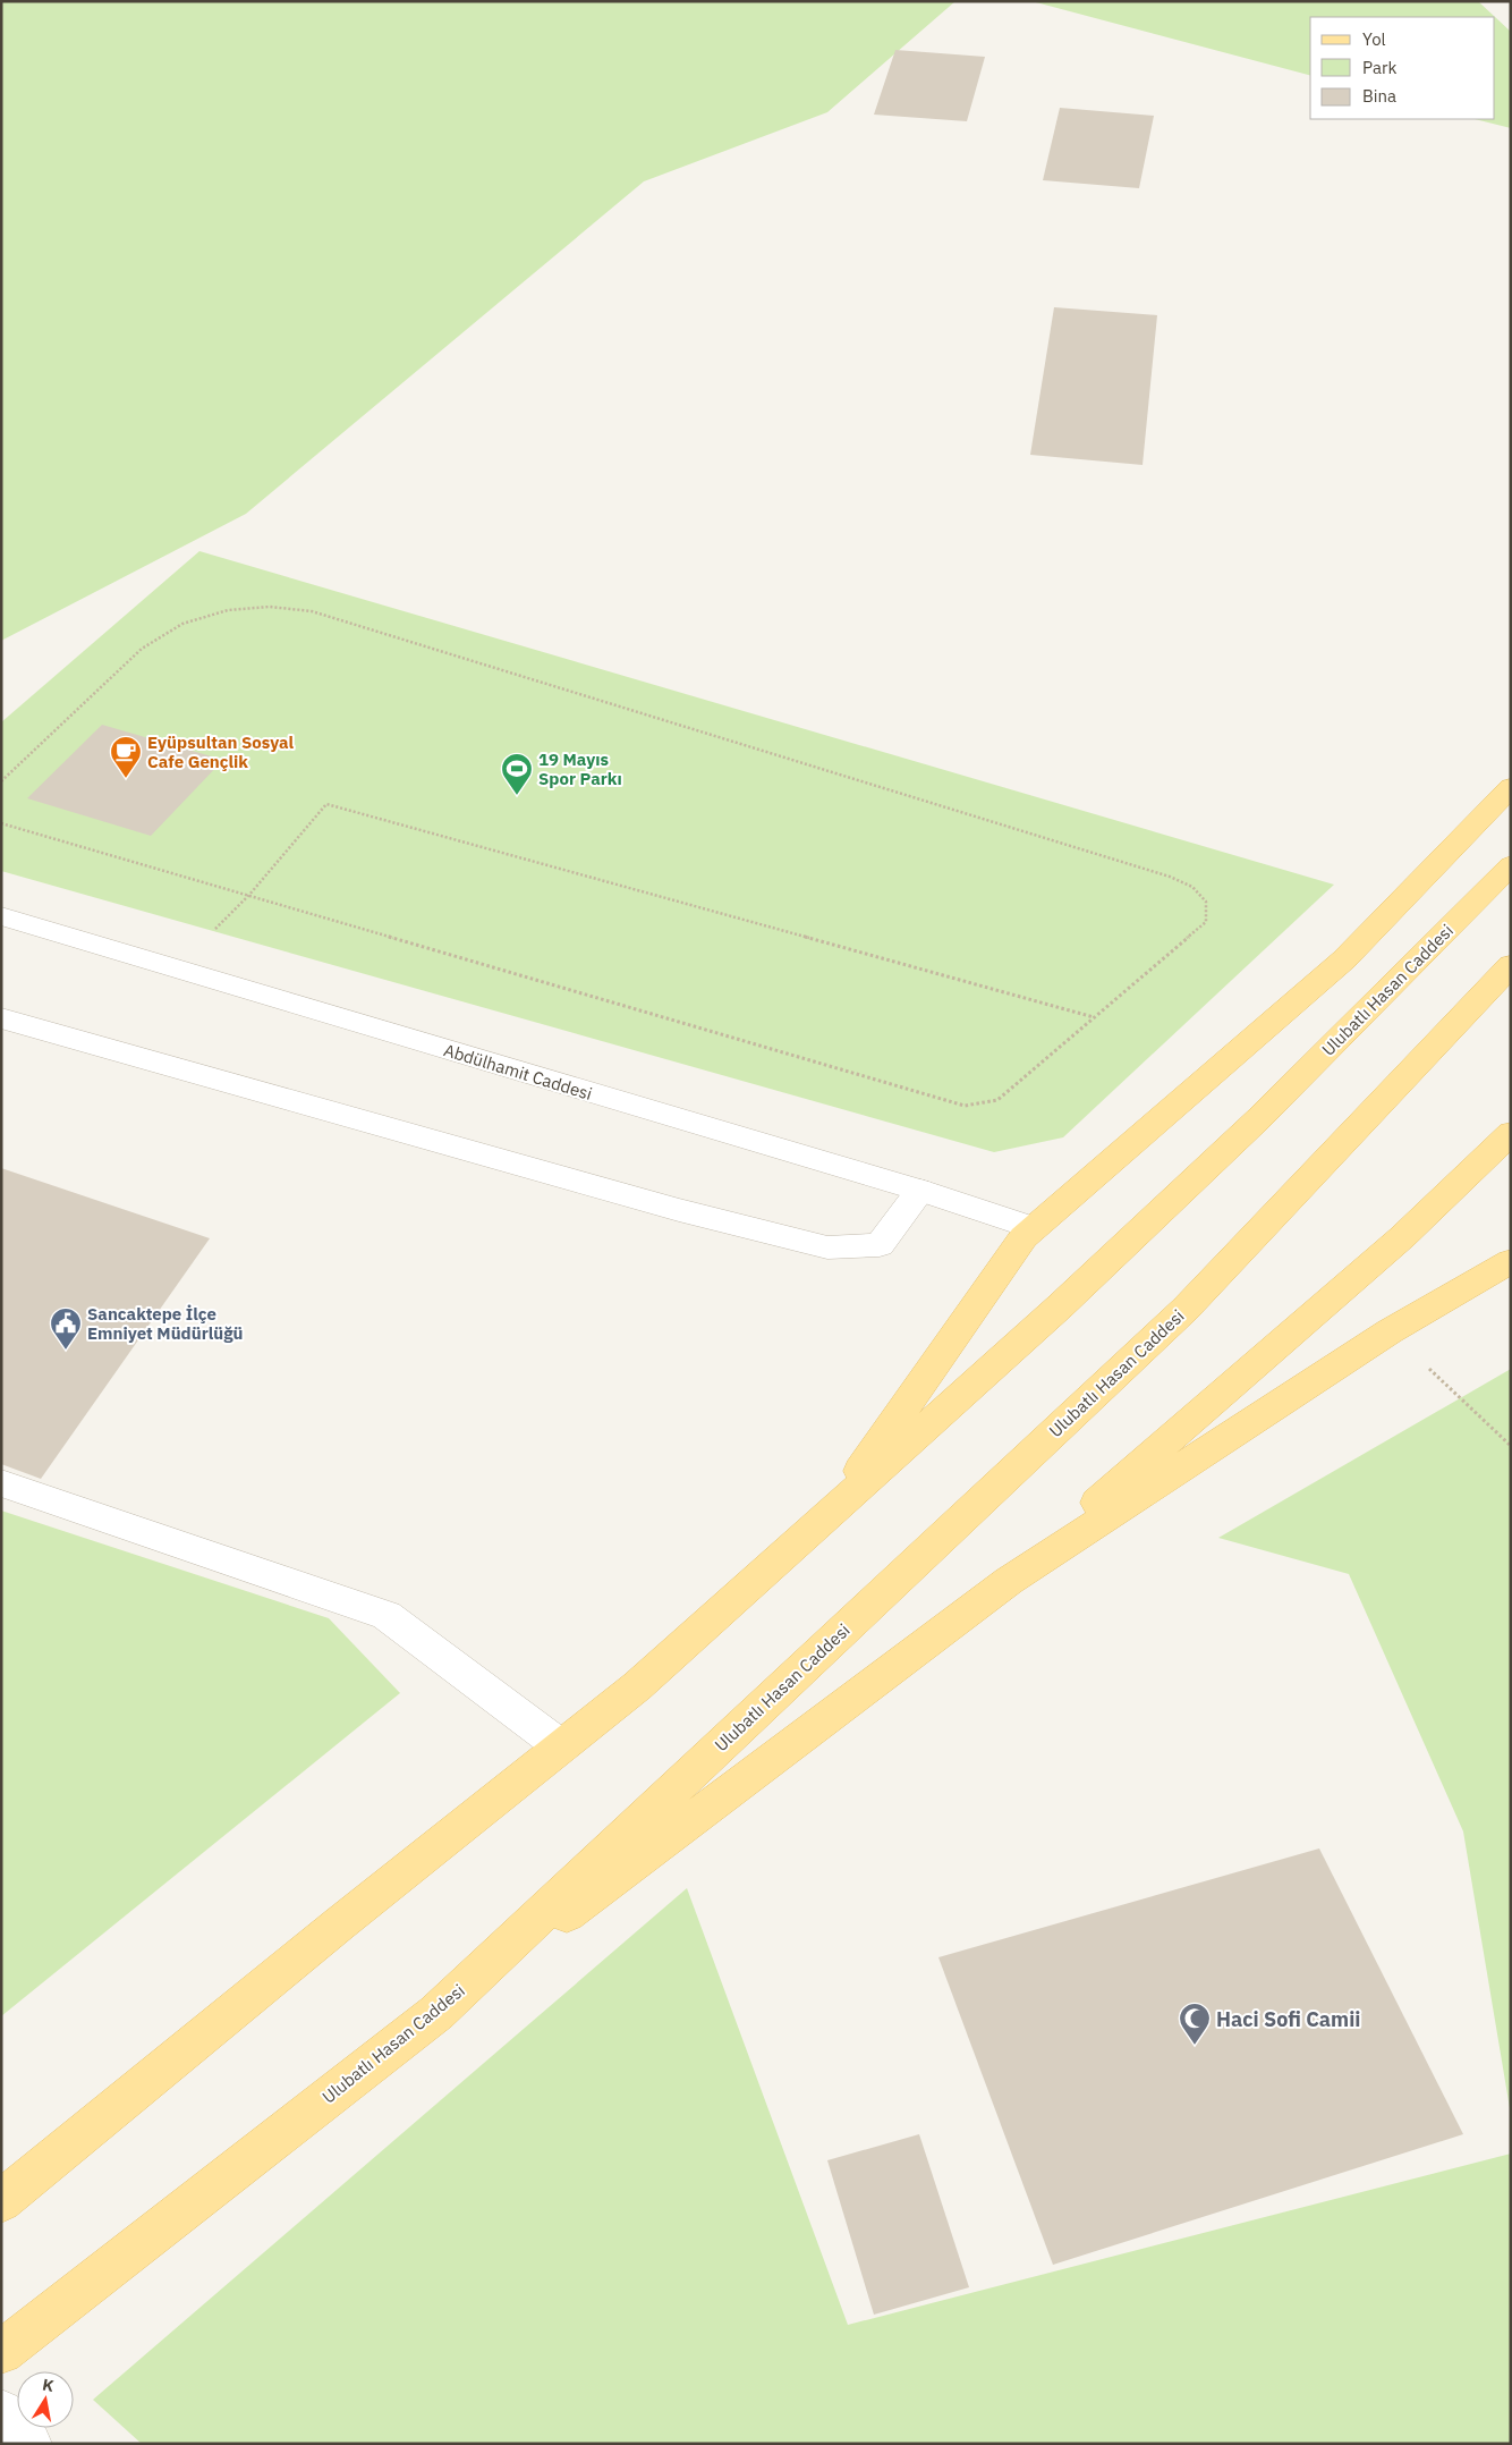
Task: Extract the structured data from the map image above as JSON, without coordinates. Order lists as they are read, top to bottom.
{
  "streets": {
    "main road": ["Ulubatlı Hasan Caddesi"],
    "street": ["Abdülhamit Caddesi"]
  },
  "places": {
    "cafe": ["Eyüpsultan Sosyal Cafe Gençlik"],
    "sports": ["19 Mayıs Spor Parkı"],
    "public building": ["Sancaktepe İlçe Emniyet Müdürlüğü"],
    "mosque": ["Haci Sofi Camii"]
  },
  "legend": ["Yol", "Park", "Bina"],
  "north": "top"
}
